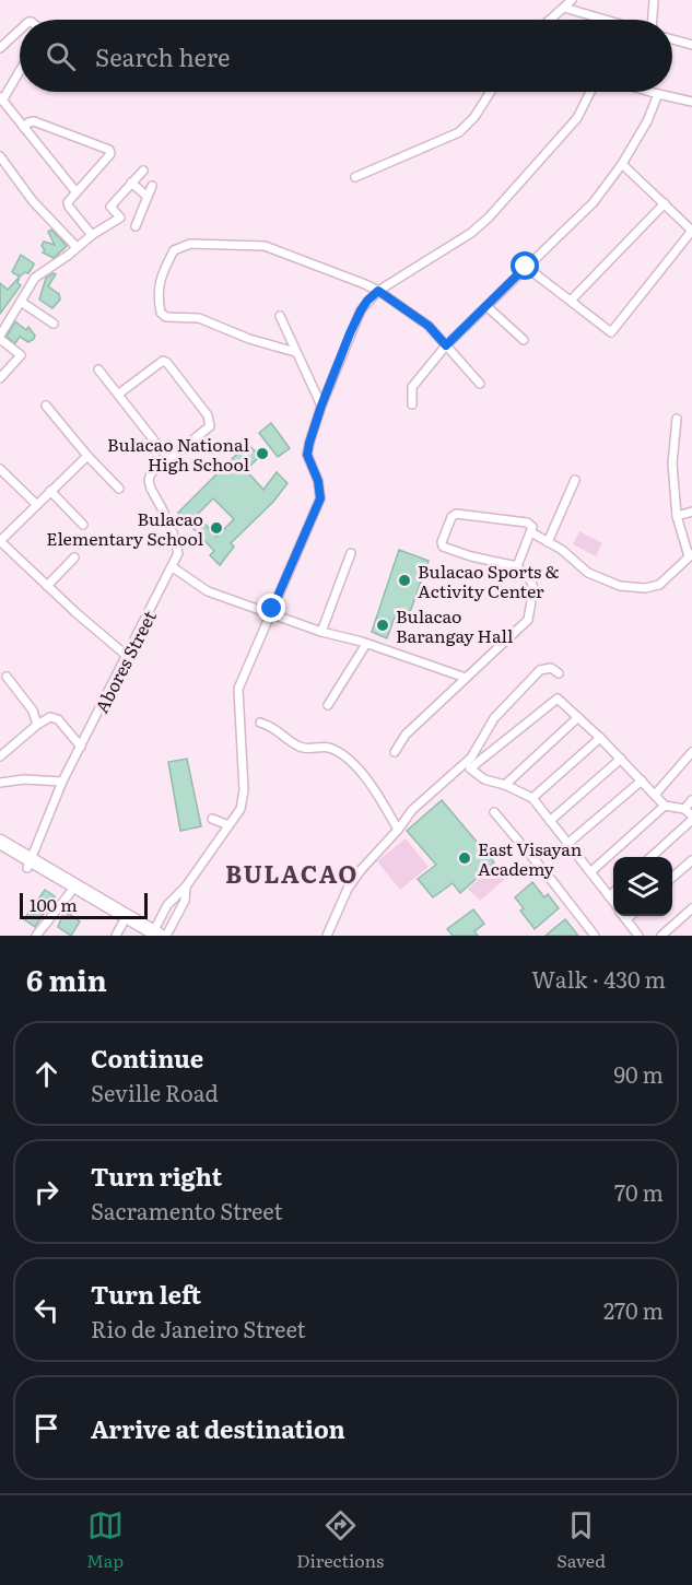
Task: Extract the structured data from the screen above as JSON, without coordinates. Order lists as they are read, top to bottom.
{
  "streets": {
    "street": ["Abores Street"]
  },
  "districts": ["BULACAO"],
  "places": [
    "Bulacao National High School",
    "Bulacao Elementary School",
    "Bulacao Sports & Activity Center",
    "Bulacao Barangay Hall",
    "East Visayan Academy"
  ],
  "scale_bar": "100 m",
  "page": {
    "search": "Search here",
    "scale": "100 m",
    "heading": ["6 min", "Walk · 430 m"],
    "list": [
      ["Continue", "Seville Road", "90 m"],
      ["Turn right", "Sacramento Street", "70 m"],
      ["Turn left", "Rio de Janeiro Street", "270 m"],
      "Arrive at destination"
    ],
    "nav": ["Map", "Directions", "Saved"]
  }
}
